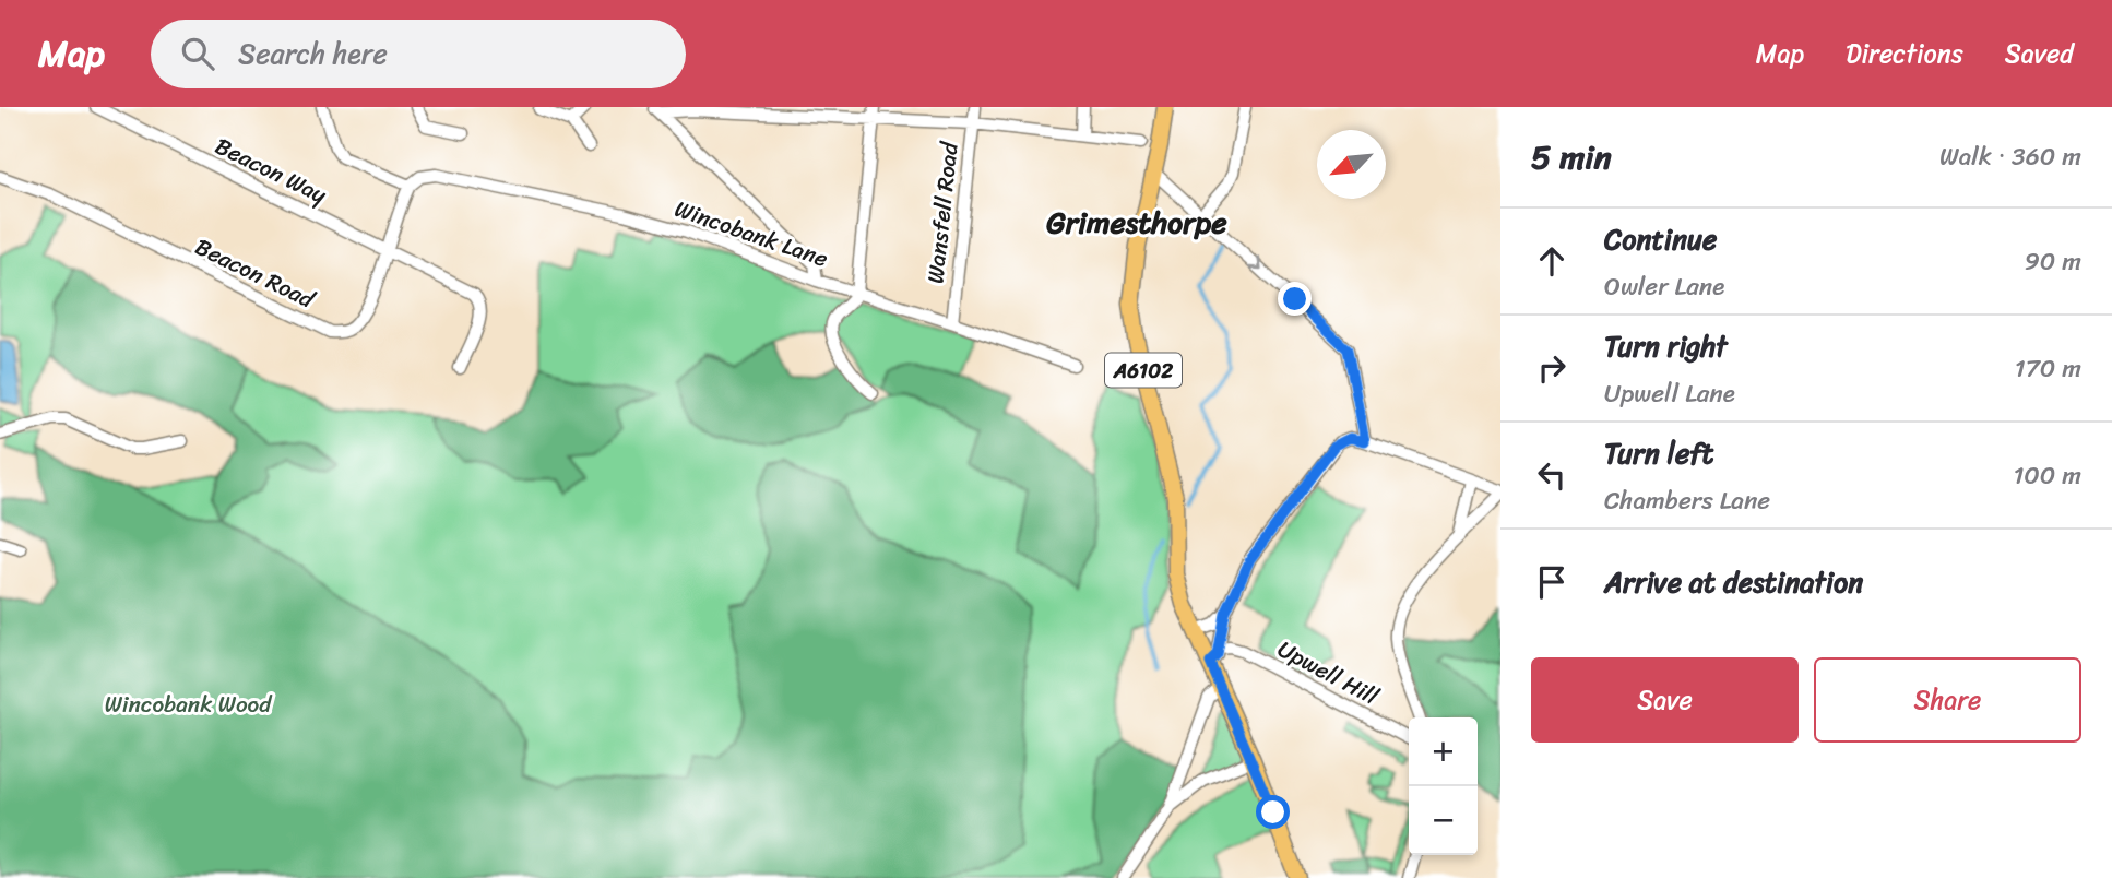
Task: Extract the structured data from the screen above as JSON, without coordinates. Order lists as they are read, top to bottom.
{
  "streets": {
    "main road": ["A6102"],
    "street": [
      "Beacon Way",
      "Wansfell Road",
      "Wincobank Lane",
      "Beacon Road",
      "Upwell Hill"
    ]
  },
  "crossings": [
    ["Beacon Way", "Beacon Road"],
    ["Wansfell Road", "Wincobank Lane"],
    ["Wincobank Lane", "Beacon Road"]
  ],
  "districts": ["Grimesthorpe"],
  "parks": ["Wincobank Wood"],
  "north": "bottom left",
  "page": {
    "header": "Map",
    "search": "Search here",
    "nav": ["Map", "Directions", "Saved"],
    "heading": ["5 min", "Walk · 360 m"],
    "list": [
      ["Continue", "Owler Lane", "90 m"],
      ["Turn right", "Upwell Lane", "170 m"],
      ["Turn left", "Chambers Lane", "100 m"],
      "Arrive at destination"
    ],
    "buttons": ["Save", "Share"],
    "map_buttons": ["+", "−"]
  }
}
